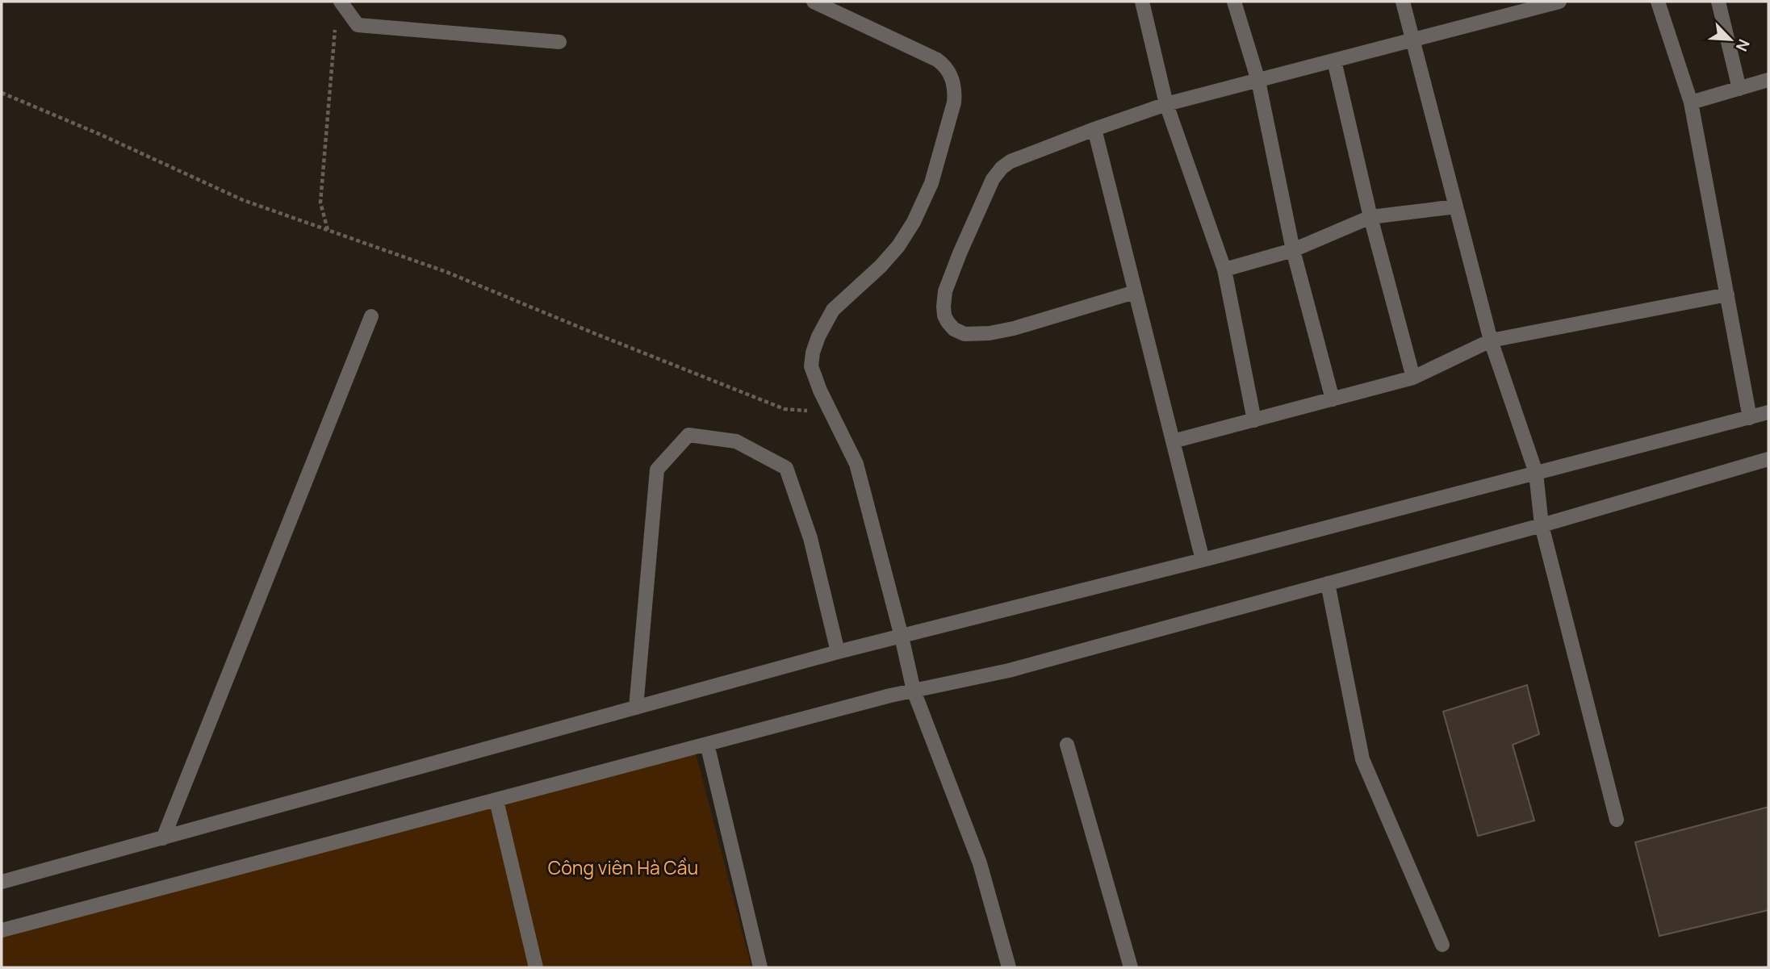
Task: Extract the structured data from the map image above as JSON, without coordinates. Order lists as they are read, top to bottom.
{
  "parks": ["Công viên Hà Cầu"],
  "north": "bottom right"
}
